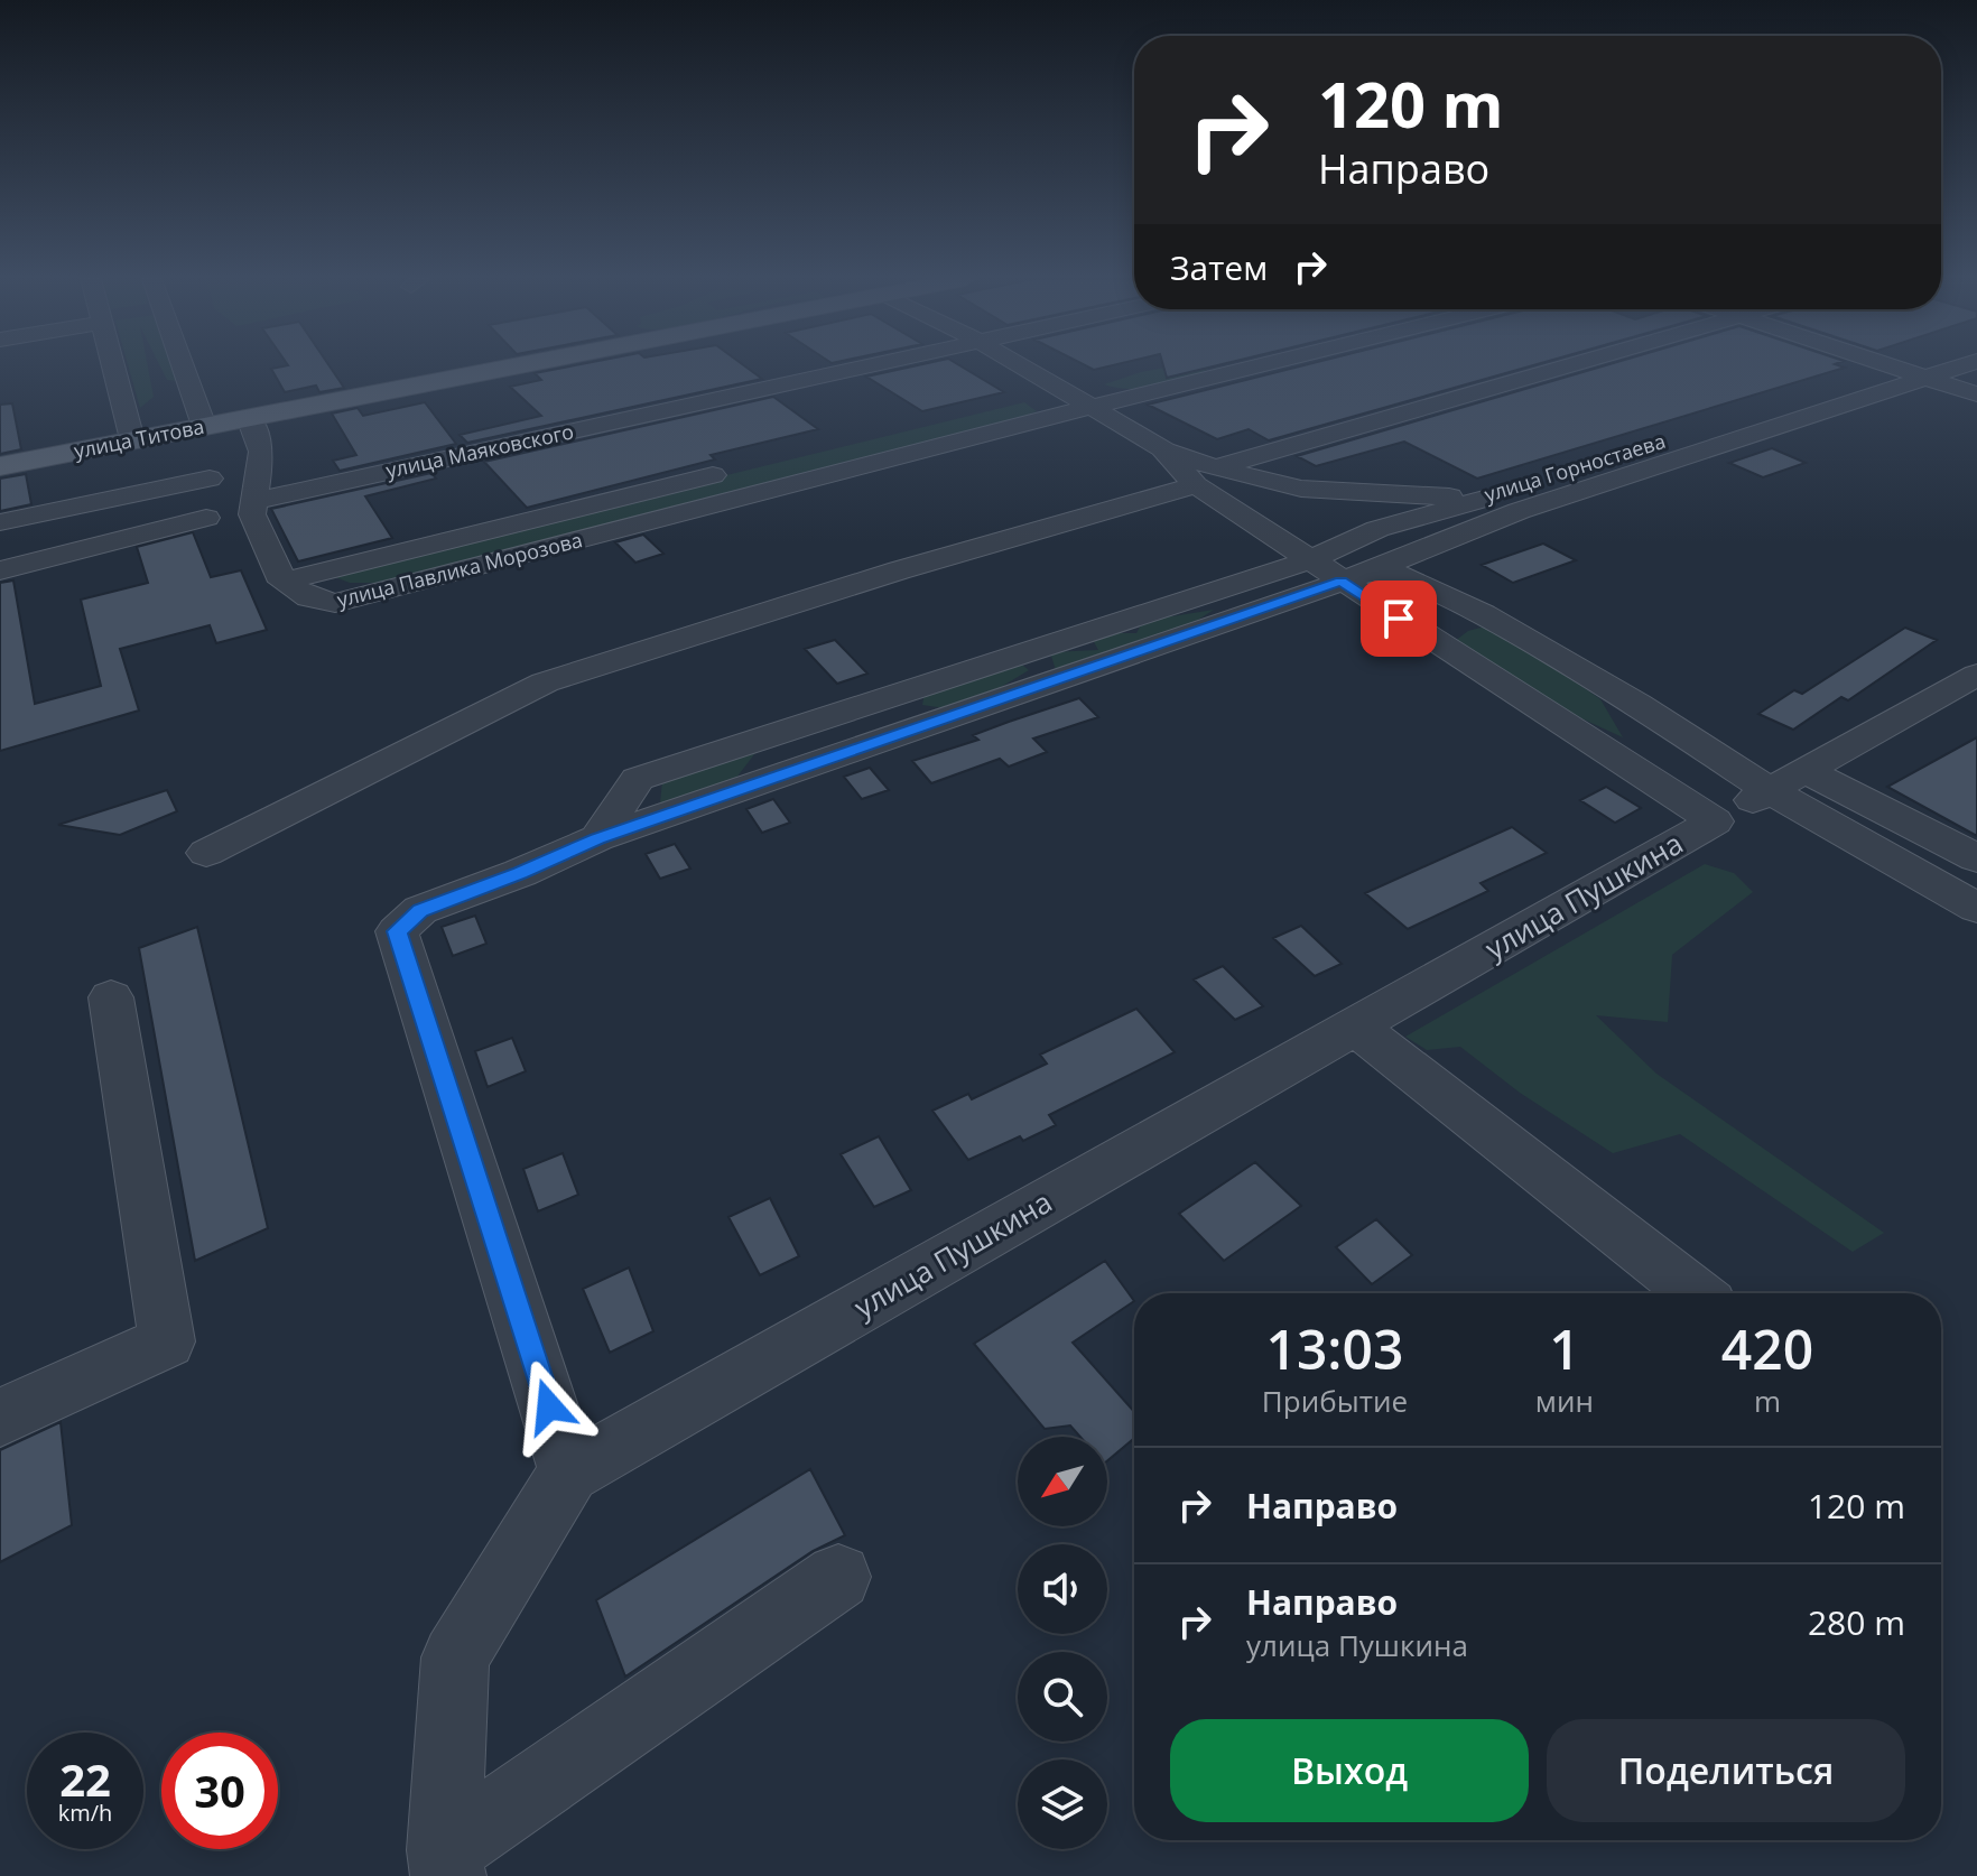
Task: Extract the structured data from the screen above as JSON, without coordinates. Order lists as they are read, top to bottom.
{
  "streets": {
    "main road": ["улица Титова"],
    "street": [
      "улица Маяковского",
      "улица Горностаева",
      "улица Павлика Морозова",
      "улица Пушкина"
    ]
  },
  "crossings": [
    ["улица Горностаева", "улица Павлика Морозова"],
    ["улица Горностаева", "улица Пушкина"]
  ],
  "north": "bottom left",
  "page": {
    "turn": ["120 m", "Направо"],
    "then": "Затем",
    "eta": [
      "13:03",
      "Прибытие",
      "1",
      "мин",
      "420",
      "m"
    ],
    "list": [
      {
        "name": "Направо",
        "value": "120 m"
      },
      {
        "name": "Направо",
        "note": "улица Пушкина",
        "value": "280 m"
      }
    ],
    "buttons": ["Выход", "Поделиться"],
    "speed": "22 km/h",
    "limit": "30"
  }
}
